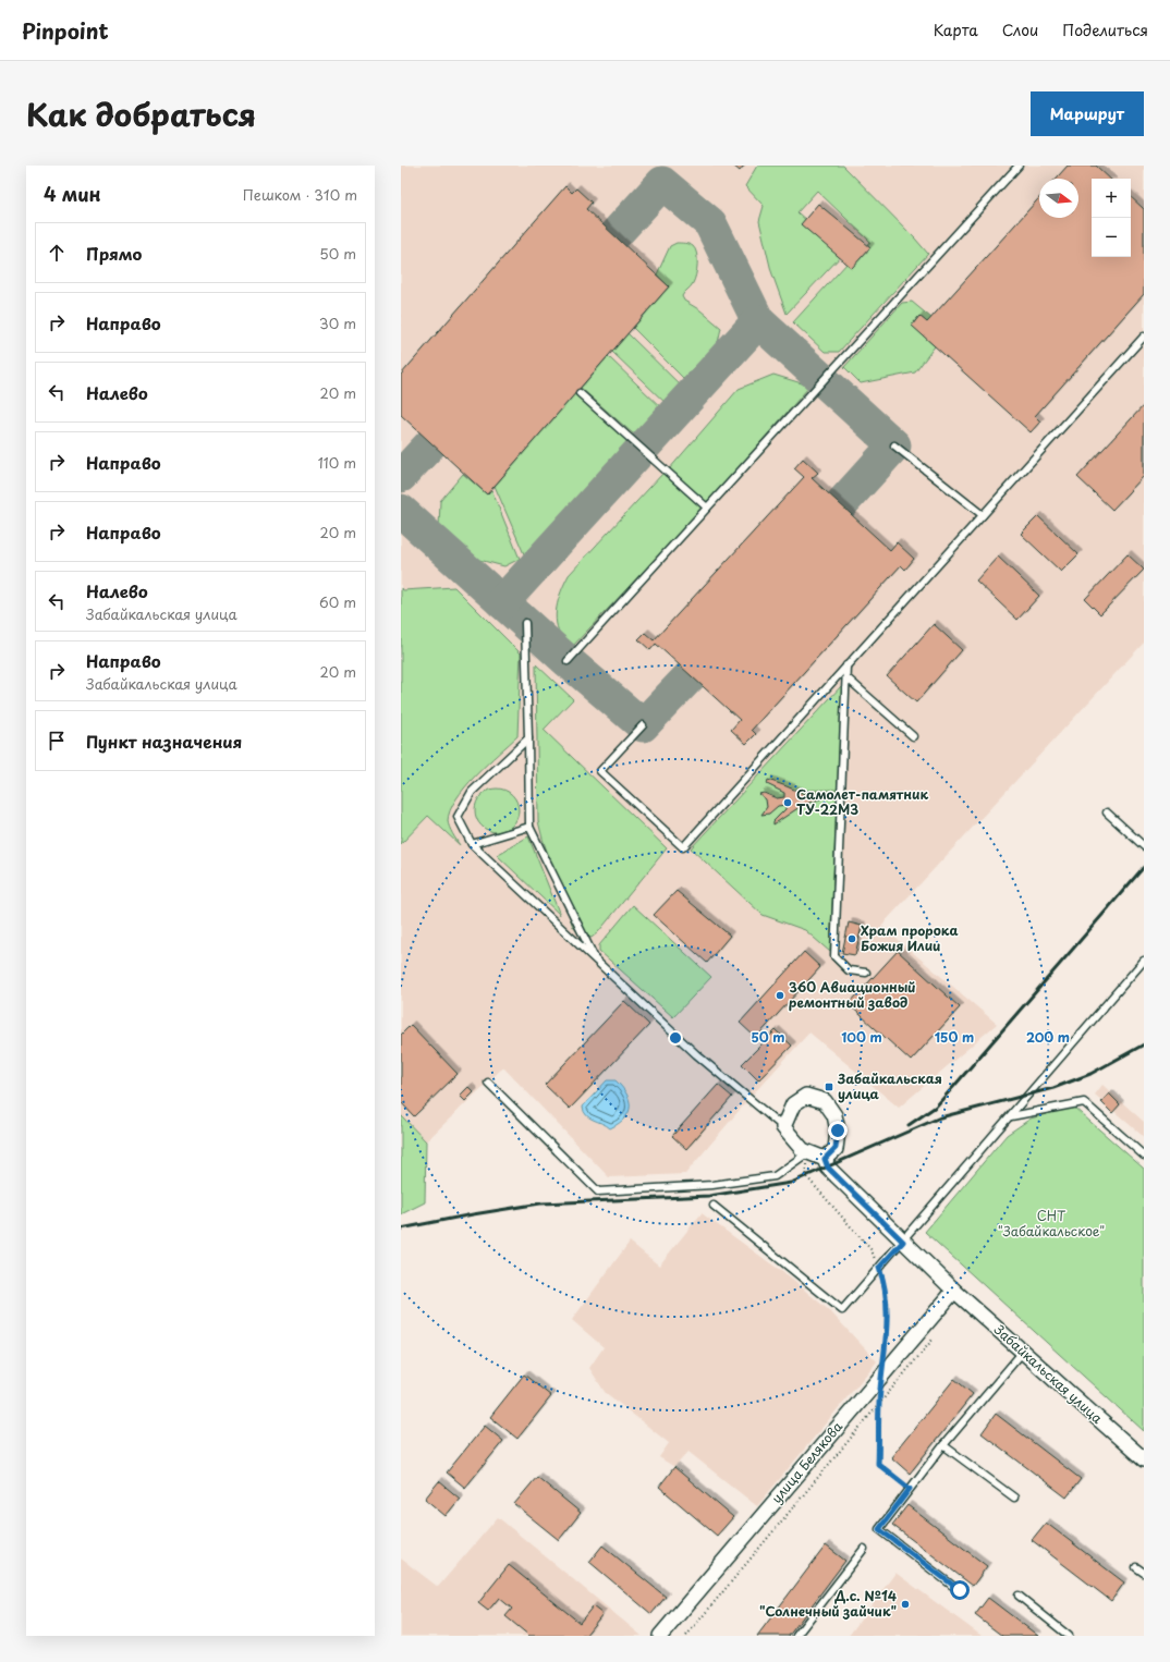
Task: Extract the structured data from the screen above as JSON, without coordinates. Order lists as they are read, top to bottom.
{
  "streets": {
    "street": ["Забайкальская улица", "улица Белякова"]
  },
  "crossings": [
    ["Забайкальская улица", "улица Белякова"]
  ],
  "parks": ["СНТ \"Забайкальское\""],
  "places": {
    "other": [
      "Самолет-памятник ТУ-22М3",
      "Храм пророка Божия Илии",
      "360 Авиационный ремонтный завод",
      "Д.с. №14 \"Солнечный зайчик\""
    ],
    "transit": ["Забайкальская улица"]
  },
  "north": "right",
  "page": {
    "header": "Pinpoint",
    "nav": ["Карта", "Слои", "Поделиться"],
    "title": "Как добраться",
    "buttons": "Маршрут",
    "heading": ["4 мин", "Пешком · 310 m"],
    "map_buttons": ["+", "−"],
    "list": [
      ["Прямо", "50 m"],
      ["Направо", "30 m"],
      ["Налево", "20 m"],
      ["Направо", "110 m"],
      ["Направо", "20 m"],
      ["Налево", "Забайкальская улица", "60 m"],
      ["Направо", "Забайкальская улица", "20 m"],
      "Пункт назначения"
    ]
  },
  "rings": [
    "50 m",
    "100 m",
    "150 m",
    "200 m"
  ]
}
